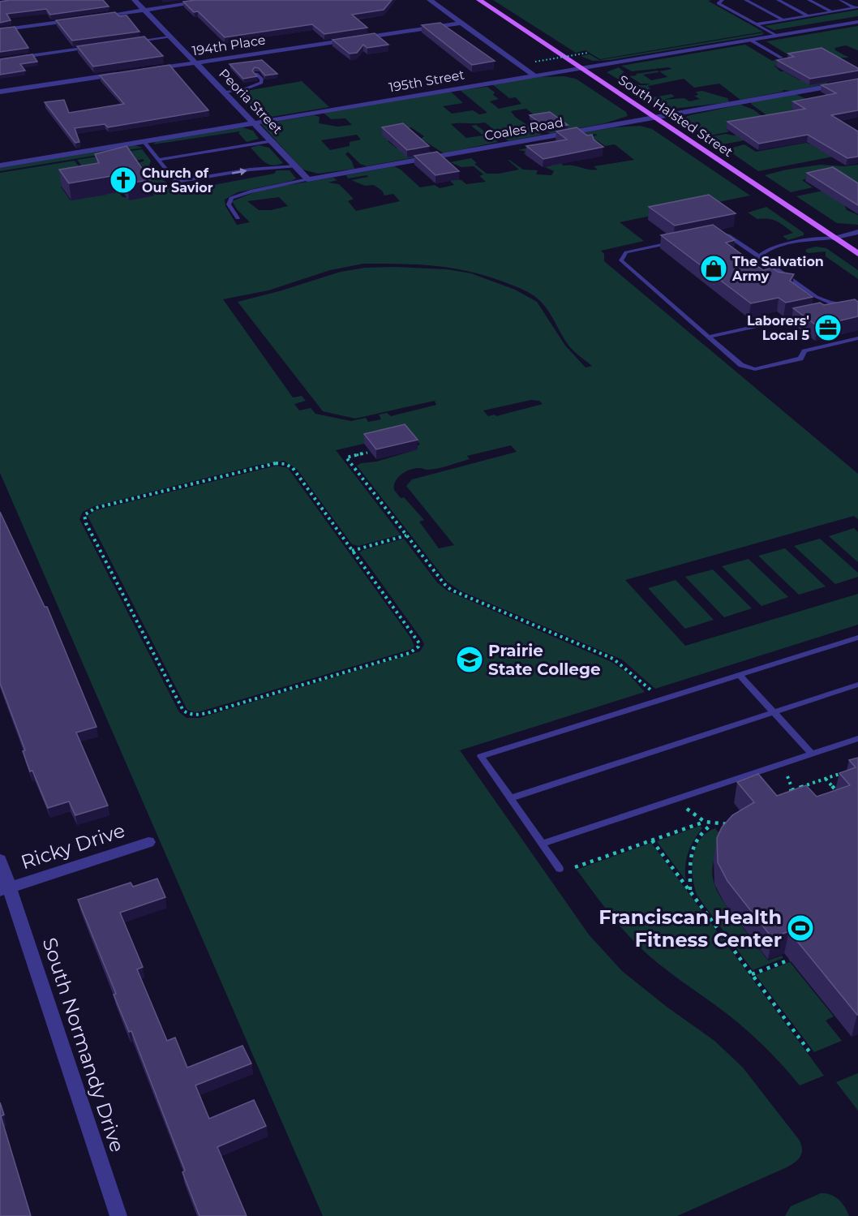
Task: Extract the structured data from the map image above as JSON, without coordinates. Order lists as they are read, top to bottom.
{
  "streets": {
    "main road": ["South Halsted Street"],
    "street": [
      "194th Place",
      "195th Street",
      "Peoria Street",
      "Coales Road",
      "Ricky Drive",
      "South Normandy Drive"
    ]
  },
  "crossings": [
    ["194th Place", "Peoria Street"],
    ["195th Street", "Peoria Street"],
    ["195th Street", "South Halsted Street"],
    ["Peoria Street", "Coales Road"],
    ["South Halsted Street", "Coales Road"],
    ["Ricky Drive", "South Normandy Drive"]
  ],
  "places": {
    "church": ["Church of Our Savior"],
    "shop": ["The Salvation Army"],
    "office": ["Laborers' Local 5"],
    "school or university": ["Prairie State College"],
    "sports": ["Franciscan Health Fitness Center"]
  }
}
